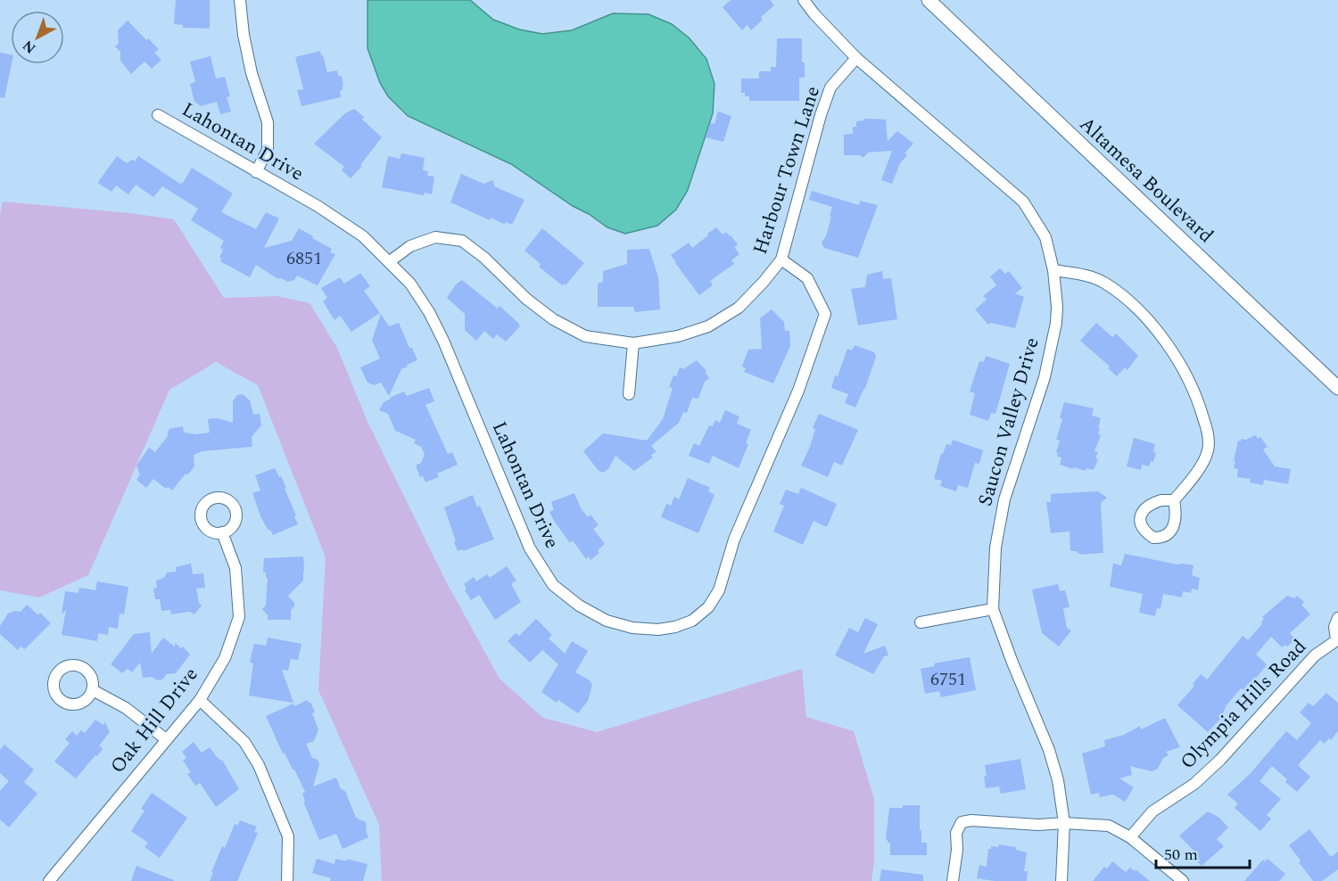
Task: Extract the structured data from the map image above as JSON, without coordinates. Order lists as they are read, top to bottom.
{
  "streets": {
    "street": [
      "Lahontan Drive",
      "Harbour Town Lane",
      "Altamesa Boulevard",
      "Saucon Valley Drive",
      "Olympia Hills Road",
      "Oak Hill Drive"
    ]
  },
  "crossings": [
    ["Lahontan Drive", "Harbour Town Lane"],
    ["Harbour Town Lane", "Saucon Valley Drive"]
  ],
  "house_numbers": ["6851", "6751"],
  "scale_bar": "50 m",
  "north": "bottom left"
}
